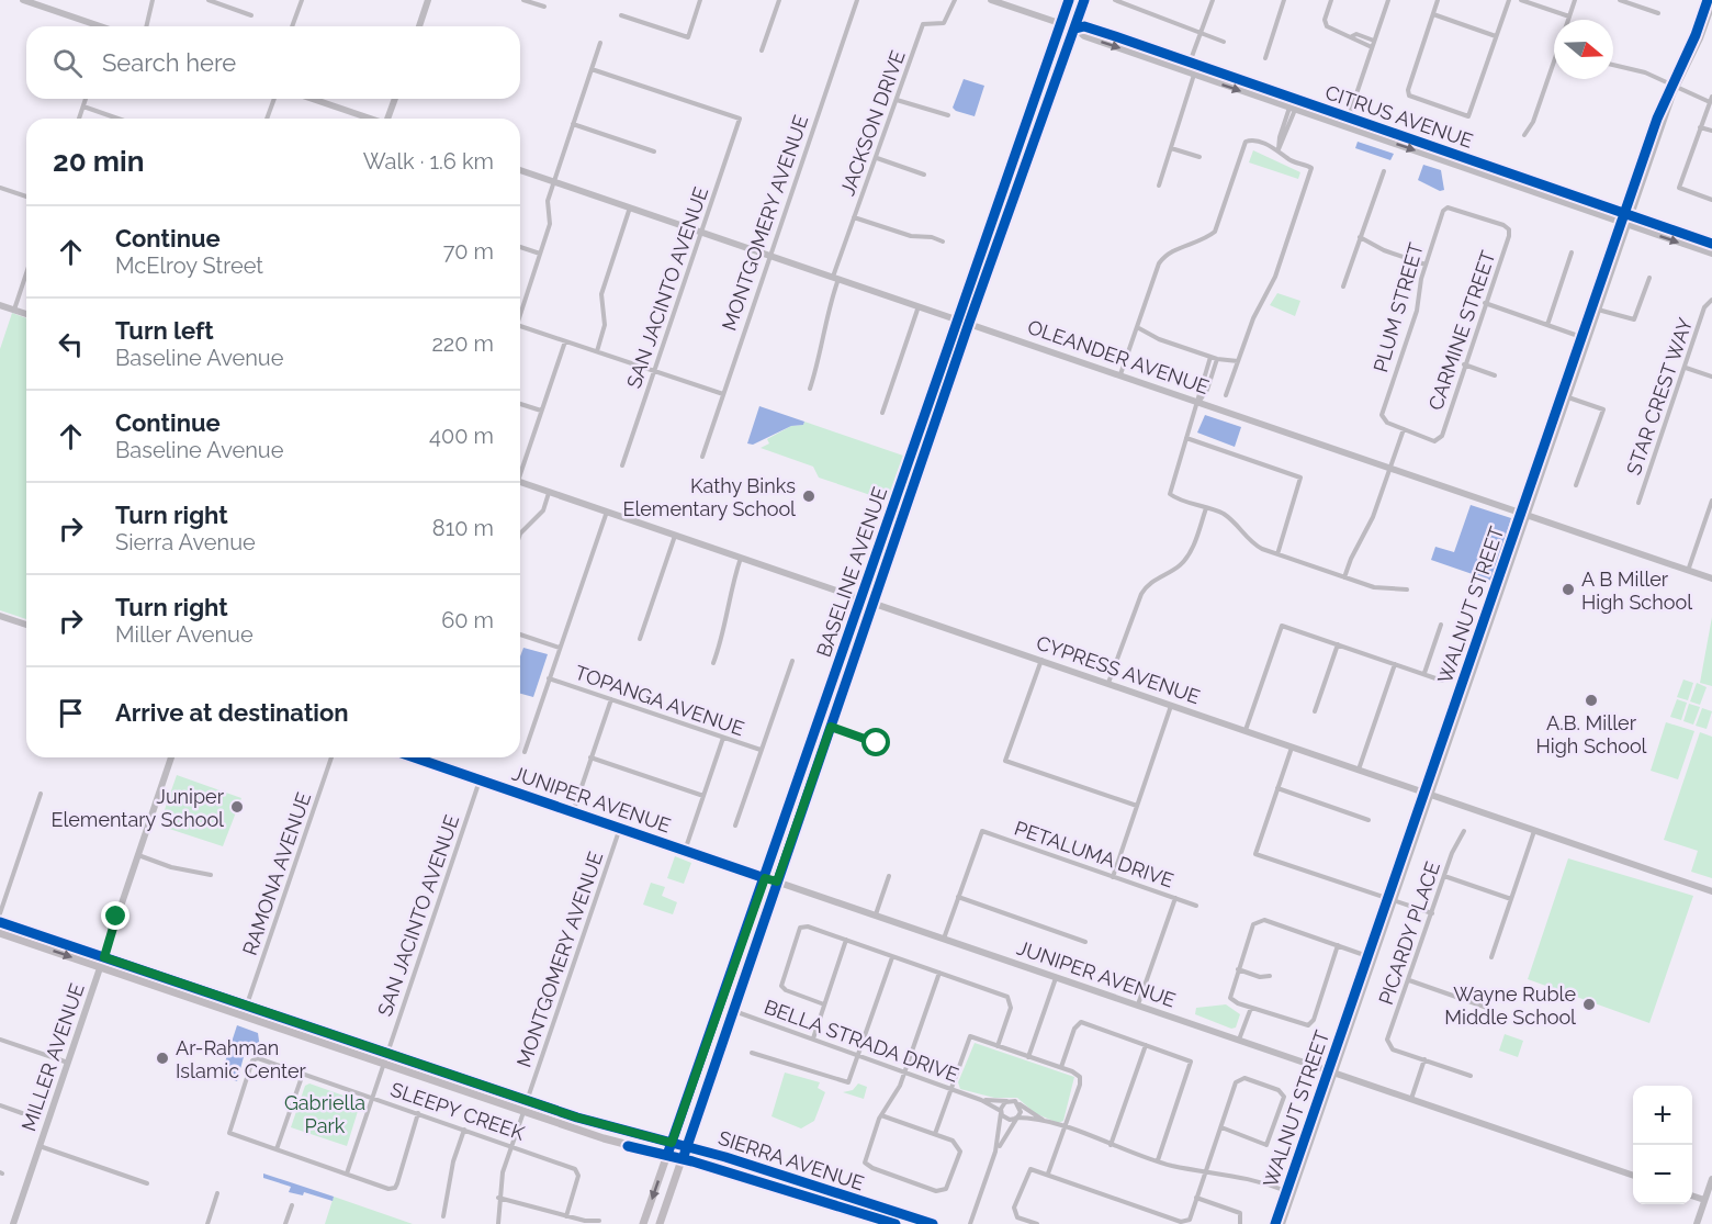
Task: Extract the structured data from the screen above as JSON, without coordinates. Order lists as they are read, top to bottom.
{
  "streets": {
    "main road": ["BASELINE AVENUE", "SIERRA AVENUE"],
    "street": [
      "CITRUS AVENUE",
      "JACKSON DRIVE",
      "MONTGOMERY AVENUE",
      "SAN JACINTO AVENUE",
      "PLUM STREET",
      "CARMINE STREET",
      "OLEANDER AVENUE",
      "STAR CREST WAY",
      "WALNUT STREET",
      "CYPRESS AVENUE",
      "TOPANGA AVENUE",
      "JUNIPER AVENUE",
      "PETALUMA DRIVE",
      "RAMONA AVENUE",
      "PICARDY PLACE",
      "BELLA STRADA DRIVE",
      "MILLER AVENUE",
      "SLEEPY CREEK"
    ]
  },
  "crossings": [
    ["CITRUS AVENUE", "BASELINE AVENUE"],
    ["CITRUS AVENUE", "WALNUT STREET"],
    ["JACKSON DRIVE", "OLEANDER AVENUE"],
    ["MONTGOMERY AVENUE", "OLEANDER AVENUE"],
    ["MONTGOMERY AVENUE", "JUNIPER AVENUE"],
    ["MONTGOMERY AVENUE", "SIERRA AVENUE"],
    ["SAN JACINTO AVENUE", "OLEANDER AVENUE"],
    ["SAN JACINTO AVENUE", "JUNIPER AVENUE"],
    ["SAN JACINTO AVENUE", "SLEEPY CREEK"],
    ["SAN JACINTO AVENUE", "SIERRA AVENUE"],
    ["PLUM STREET", "CARMINE STREET"],
    ["OLEANDER AVENUE", "BASELINE AVENUE"],
    ["OLEANDER AVENUE", "WALNUT STREET"],
    ["BASELINE AVENUE", "CYPRESS AVENUE"],
    ["BASELINE AVENUE", "JUNIPER AVENUE"],
    ["BASELINE AVENUE", "BELLA STRADA DRIVE"],
    ["BASELINE AVENUE", "SIERRA AVENUE"],
    ["WALNUT STREET", "CYPRESS AVENUE"],
    ["WALNUT STREET", "JUNIPER AVENUE"],
    ["RAMONA AVENUE", "SIERRA AVENUE"],
    ["MILLER AVENUE", "SIERRA AVENUE"]
  ],
  "parks": ["Gabriella Park"],
  "places": [
    "Kathy Binks Elementary School",
    "A B Miller High School",
    "A.B. Miller High School",
    "Juniper Elementary School",
    "Wayne Ruble Middle School",
    "Ar-Rahman Islamic Center"
  ],
  "north": "right",
  "page": {
    "search": "Search here",
    "heading": ["20 min", "Walk · 1.6 km"],
    "list": [
      ["Continue", "McElroy Street", "70 m"],
      ["Turn left", "Baseline Avenue", "220 m"],
      ["Continue", "Baseline Avenue", "400 m"],
      ["Turn right", "Sierra Avenue", "810 m"],
      ["Turn right", "Miller Avenue", "60 m"],
      "Arrive at destination"
    ],
    "map_buttons": ["+", "−"]
  }
}
